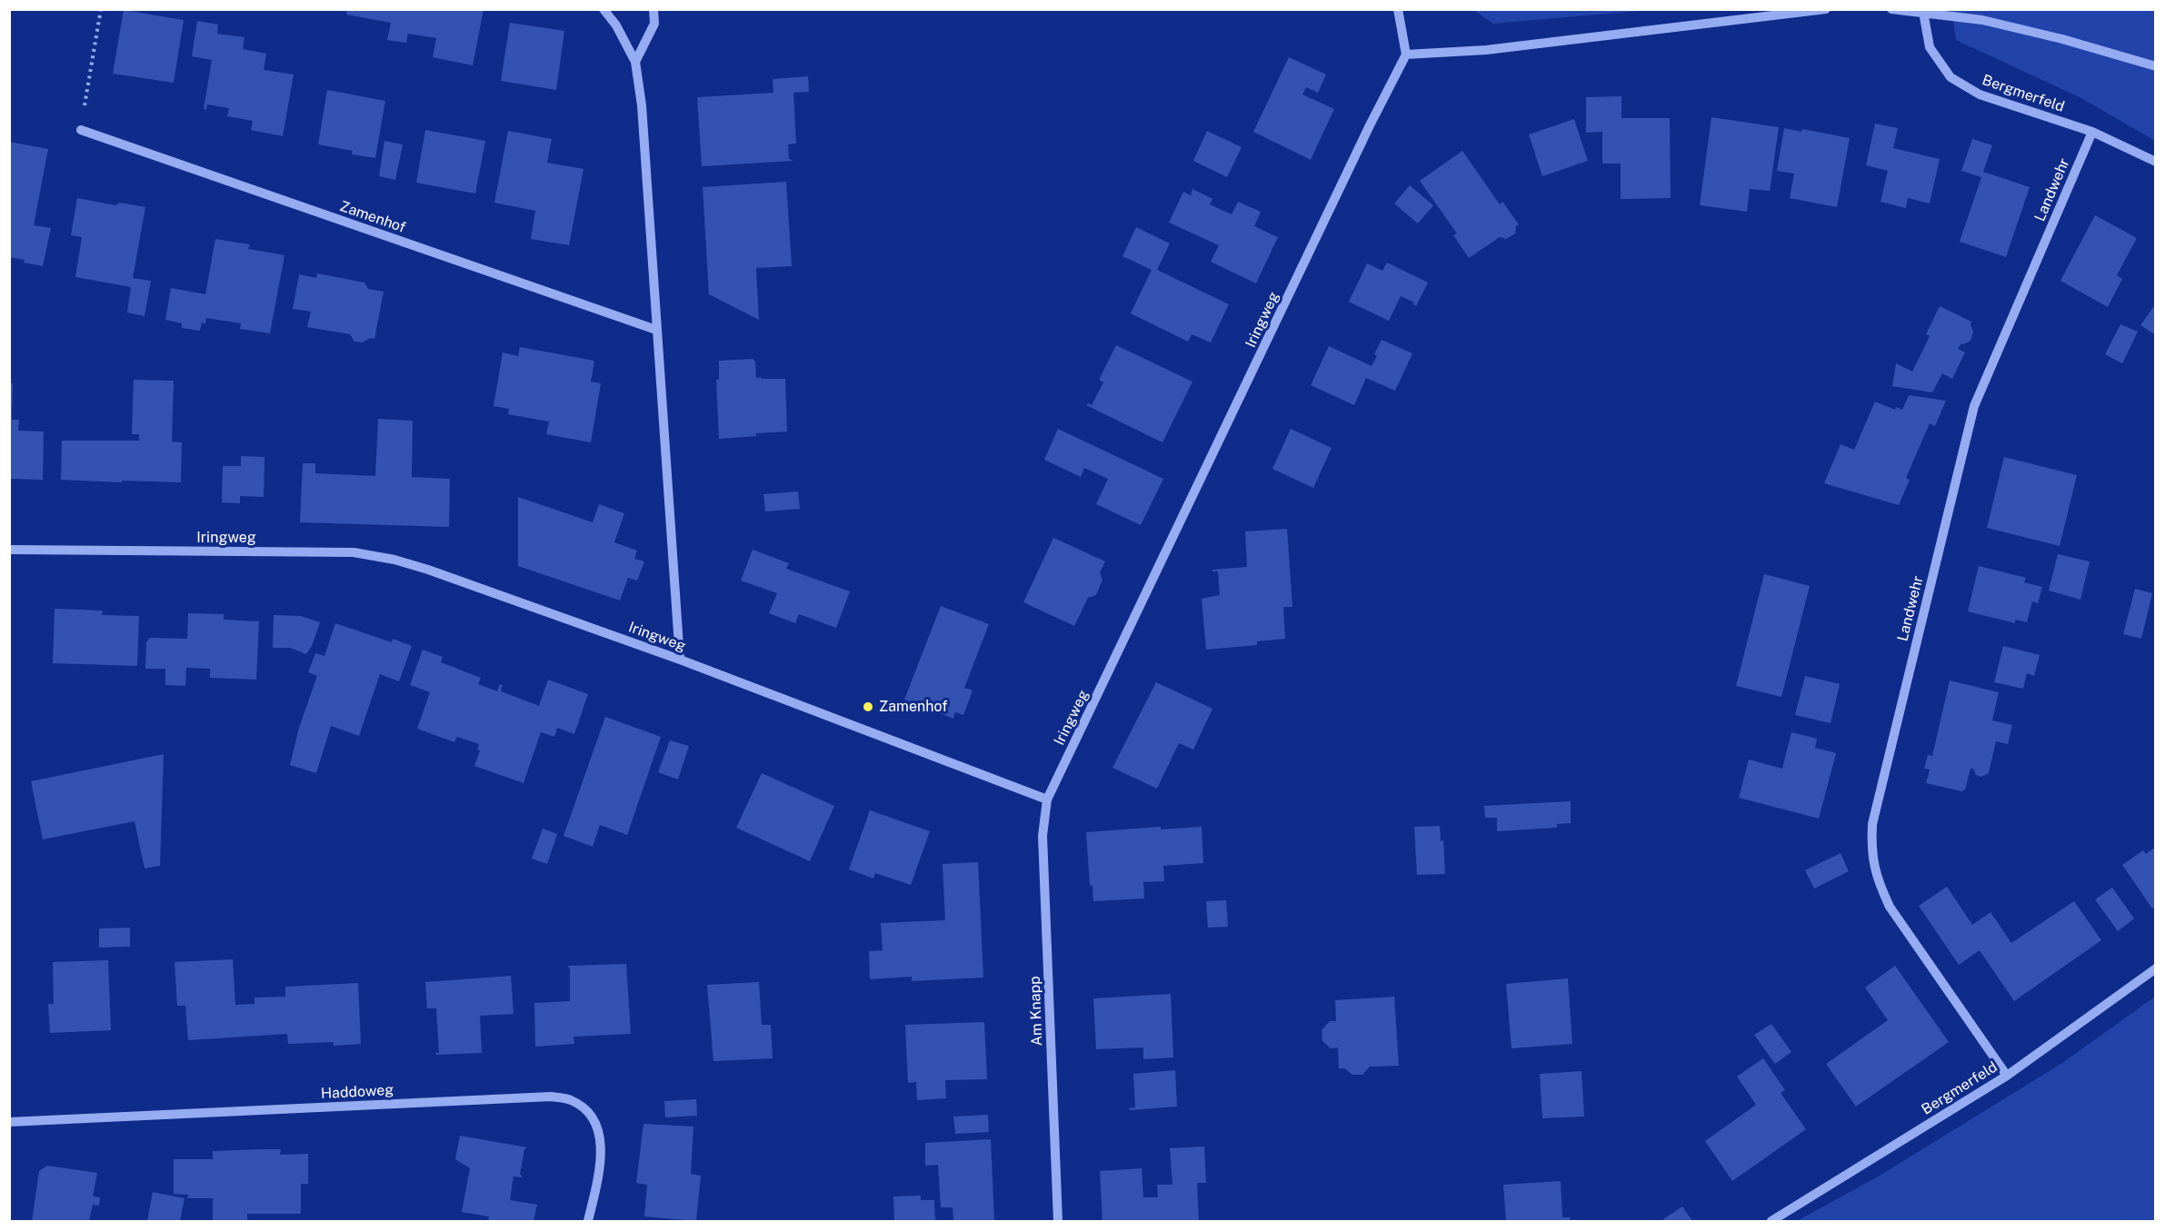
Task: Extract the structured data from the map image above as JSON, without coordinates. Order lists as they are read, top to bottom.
{
  "streets": {
    "street": [
      "Bergmerfeld",
      "Landwehr",
      "Zamenhof",
      "Iringweg",
      "Am Knapp",
      "Haddoweg"
    ]
  },
  "crossings": [
    ["Bergmerfeld", "Landwehr"],
    ["Iringweg", "Am Knapp"]
  ],
  "places": ["Zamenhof"]
}
